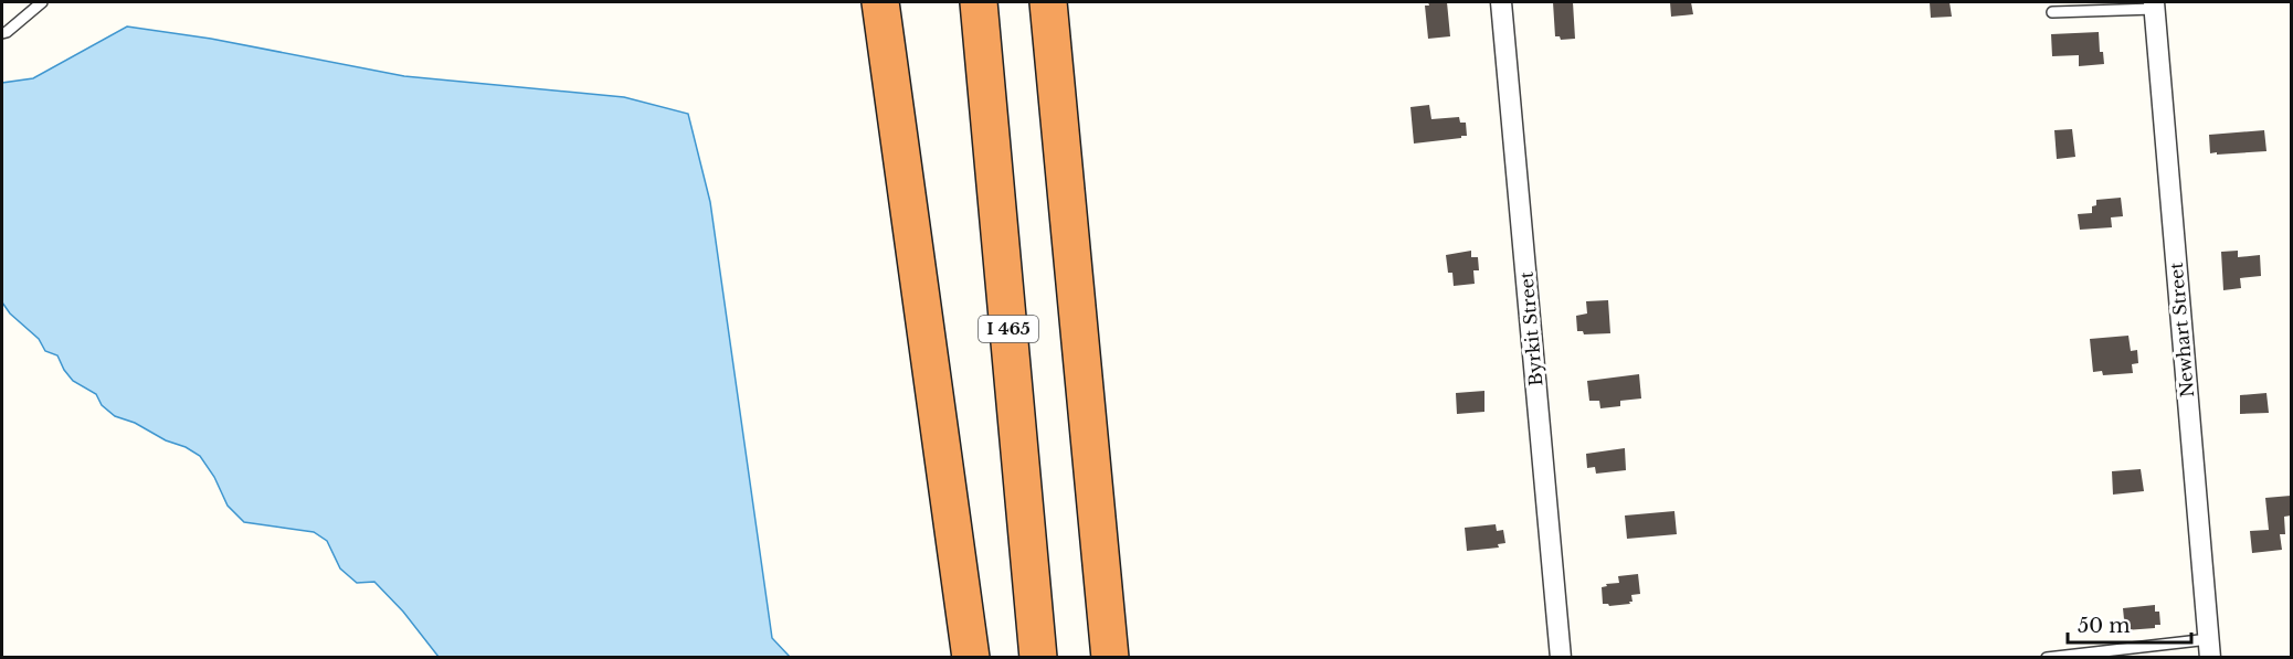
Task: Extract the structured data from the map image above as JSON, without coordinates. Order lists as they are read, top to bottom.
{
  "streets": {
    "highway": ["I 465"],
    "street": ["Byrkit Street", "Newhart Street"]
  },
  "scale_bar": "50 m"
}
